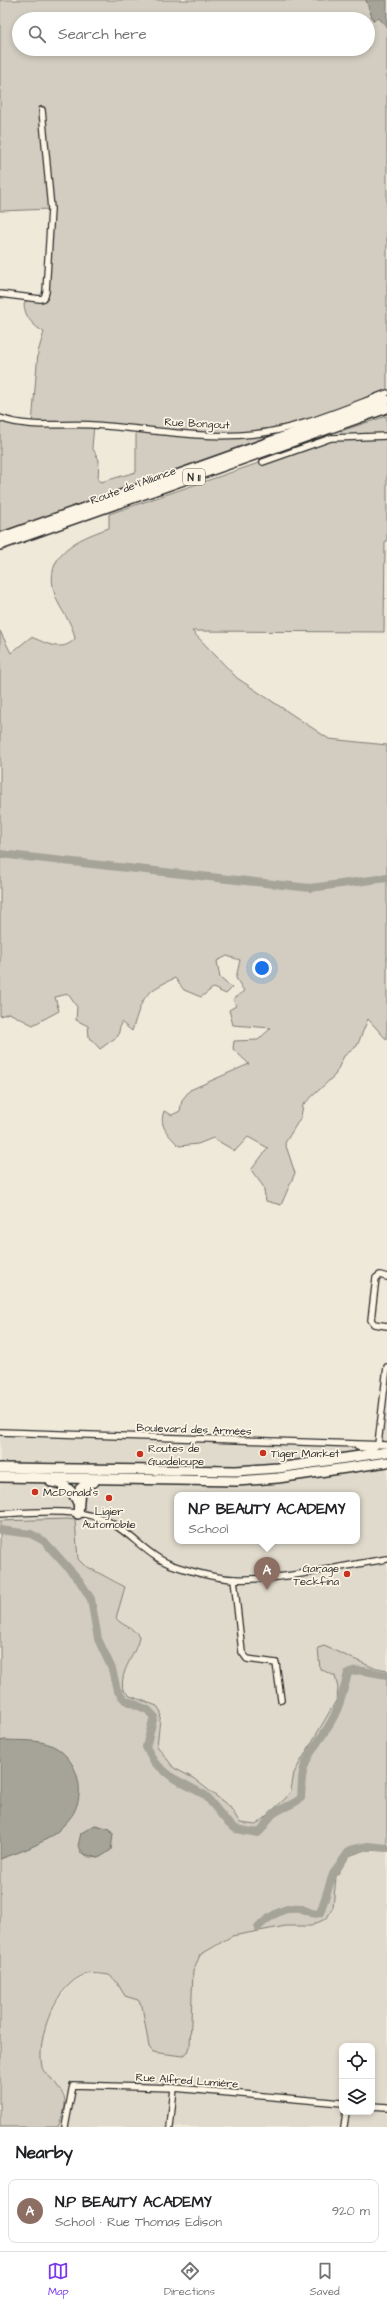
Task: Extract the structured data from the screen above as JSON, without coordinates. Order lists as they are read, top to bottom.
{
  "streets": {
    "highway": ["N 11", "Route de l'Alliance"],
    "street": ["Rue Bongout", "Boulevard des Armées", "Rue Alfred Lumière"]
  },
  "places": [
    "Tiger Market",
    "Routes de Guadeloupe",
    "McDonald's",
    "Ligier Automobile",
    "Garage Teckfina"
  ],
  "page": {
    "search": "Search here",
    "popup": ["N.P BEAUTY ACADEMY", "School"],
    "pins": "A",
    "heading": "Nearby",
    "list": [
      {
        "mark": "A",
        "name": "N.P BEAUTY ACADEMY",
        "note": "School · Rue Thomas Edison",
        "value": "920 m"
      }
    ],
    "nav": ["Map", "Directions", "Saved"]
  }
}
